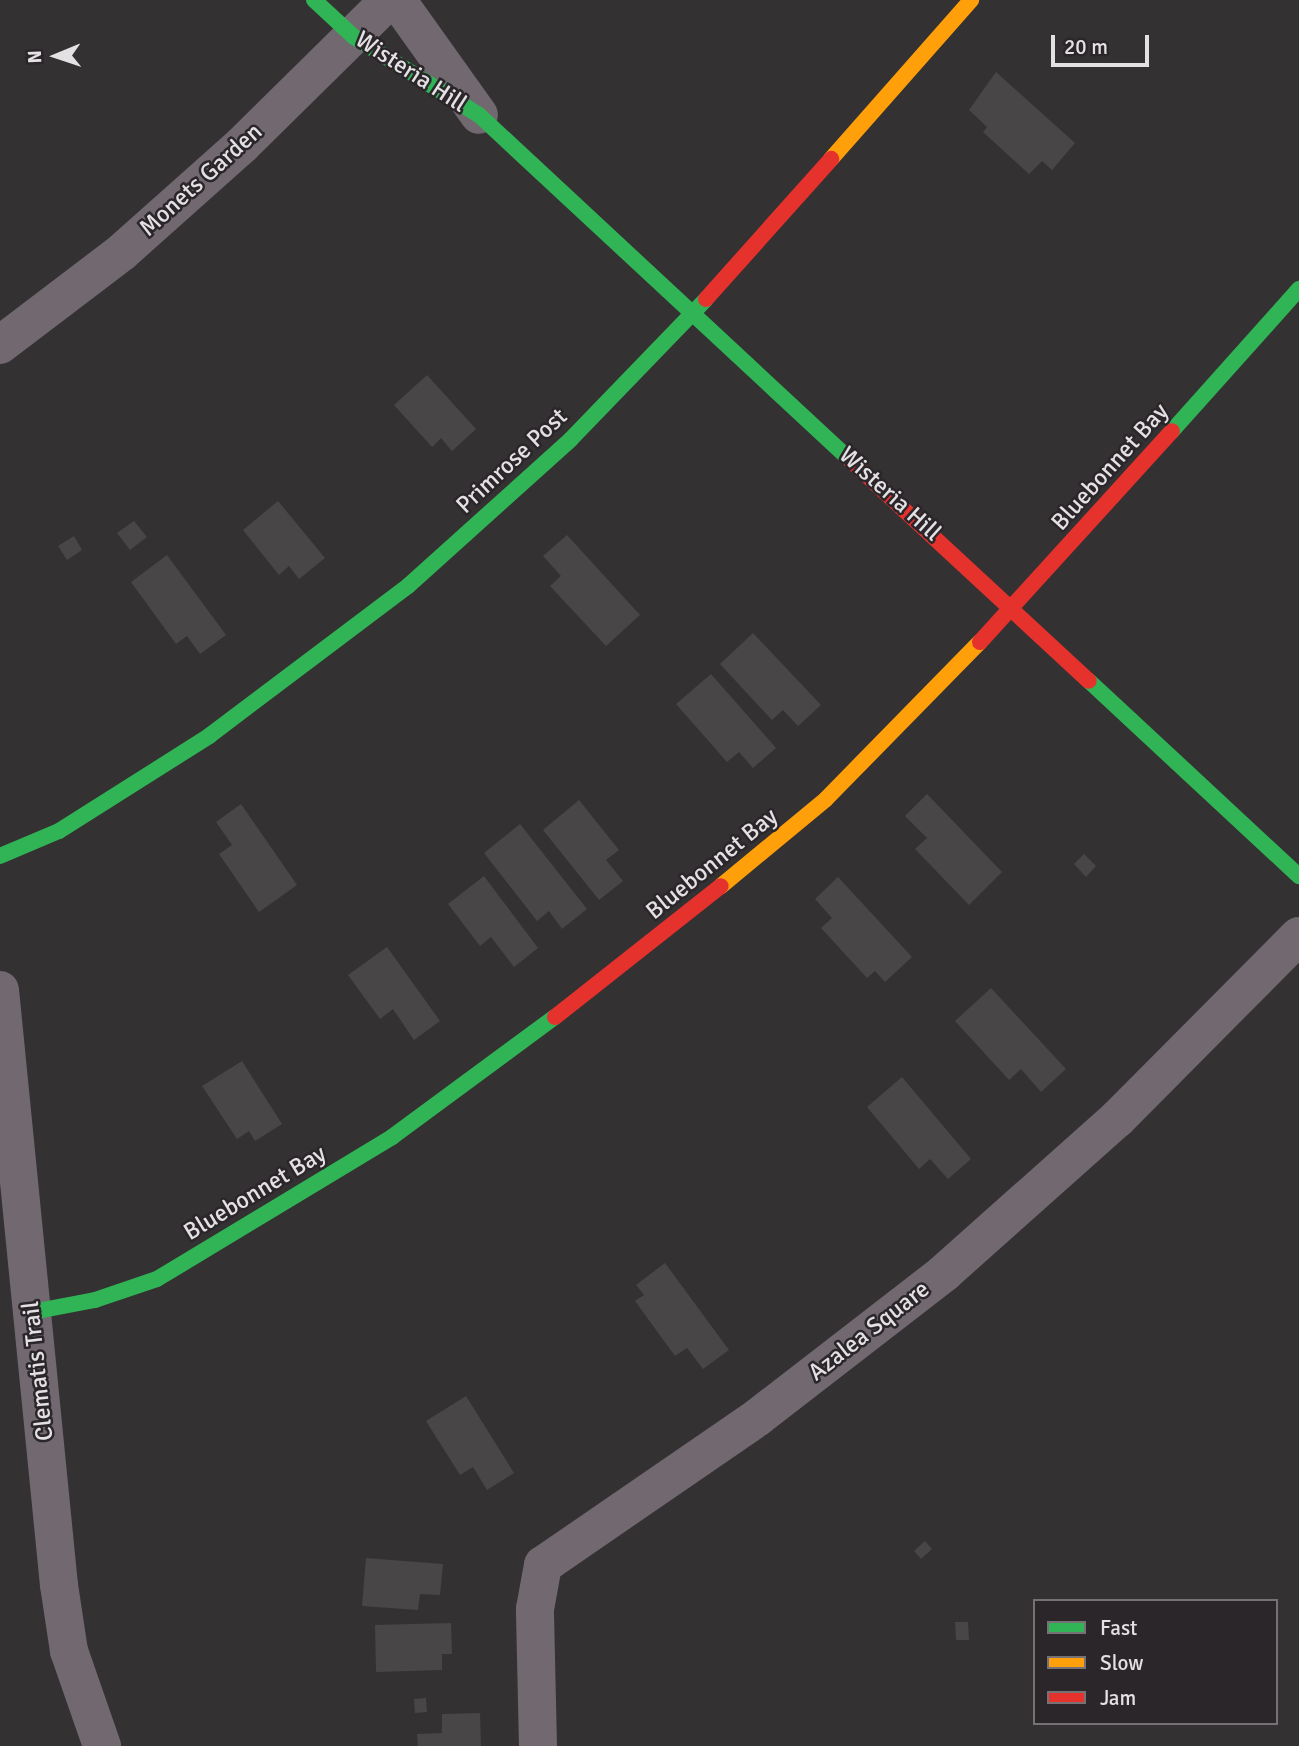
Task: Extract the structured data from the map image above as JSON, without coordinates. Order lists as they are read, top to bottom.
{
  "streets": {
    "street": [
      "Wisteria Hill",
      "Monets Garden",
      "Primrose Post",
      "Bluebonnet Bay",
      "Azalea Square",
      "Clematis Trail"
    ]
  },
  "crossings": [
    ["Wisteria Hill", "Monets Garden"],
    ["Wisteria Hill", "Primrose Post"],
    ["Wisteria Hill", "Bluebonnet Bay"],
    ["Bluebonnet Bay", "Clematis Trail"]
  ],
  "legend": ["Fast", "Slow", "Jam"],
  "scale_bar": "20 m",
  "north": "left"
}
